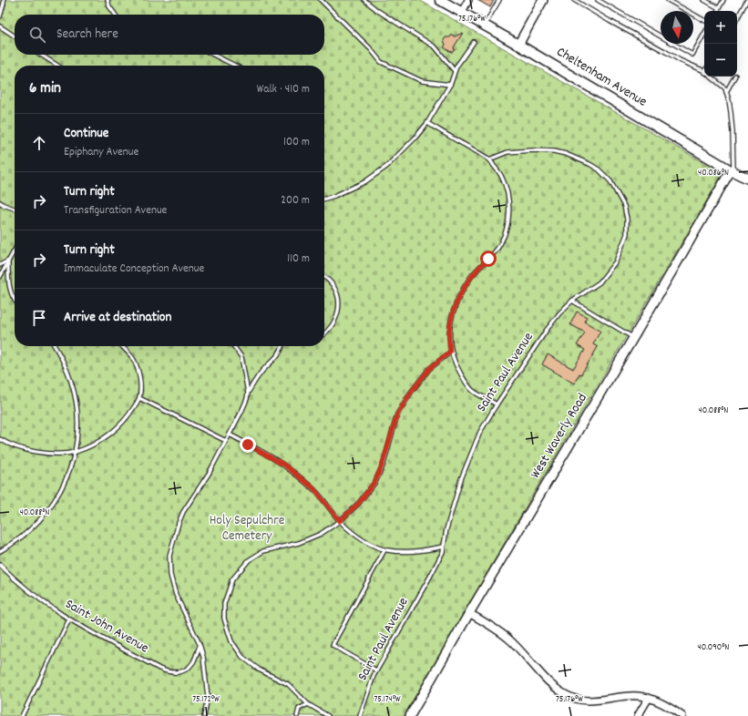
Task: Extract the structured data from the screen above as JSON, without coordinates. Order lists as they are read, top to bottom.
{
  "streets": {
    "main road": ["Cheltenham Avenue"],
    "street": ["West Waverly Road"],
    "lane": ["Saint Paul Avenue", "Saint John Avenue"]
  },
  "crossings": [
    ["Cheltenham Avenue", "West Waverly Road"]
  ],
  "parks": ["Holy Sepulchre Cemetery"],
  "north": "bottom",
  "page": {
    "map_buttons": ["+", "−"],
    "search": "Search here",
    "heading": ["6 min", "Walk · 410 m"],
    "list": [
      ["Continue", "Epiphany Avenue", "100 m"],
      ["Turn right", "Transfiguration Avenue", "200 m"],
      ["Turn right", "Immaculate Conception Avenue", "110 m"],
      "Arrive at destination"
    ]
  },
  "coordinates": [
    "75.176°W",
    "40.086°N",
    "40.088°N",
    "40.090°N",
    "75.172°W",
    "75.174°W"
  ]
}
